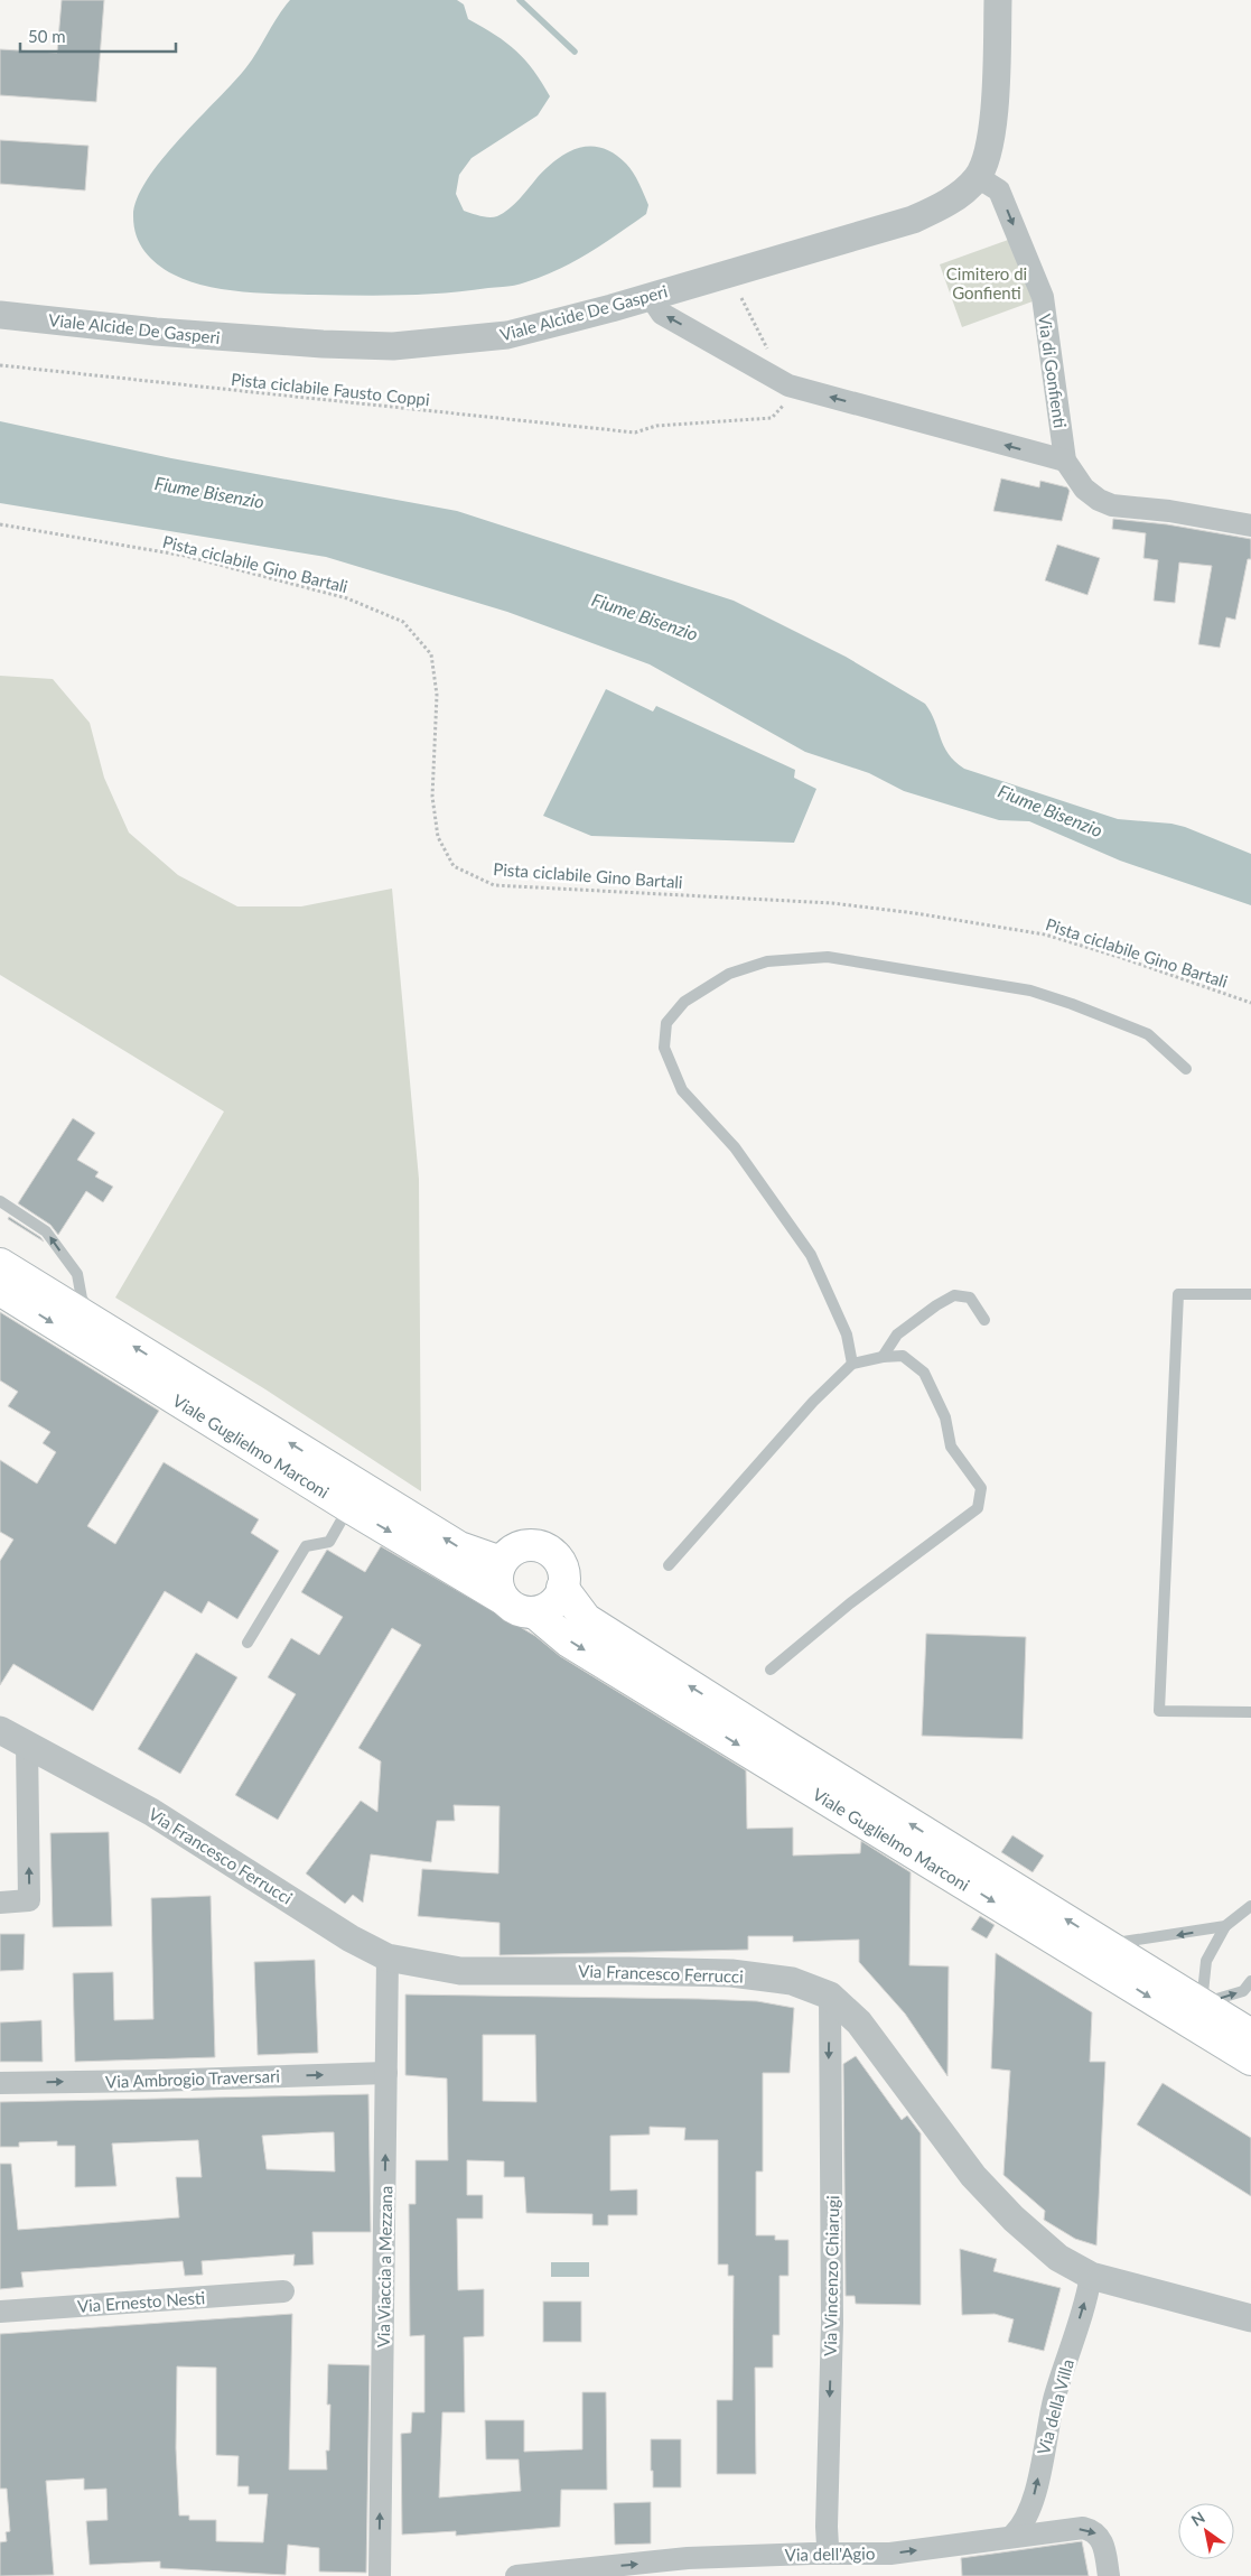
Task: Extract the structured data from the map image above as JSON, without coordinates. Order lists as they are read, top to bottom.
{
  "streets": {
    "main road": ["Viale Guglielmo Marconi"],
    "street": [
      "Viale Alcide De Gasperi",
      "Via di Gonfienti",
      "Via Francesco Ferrucci",
      "Via Ambrogio Traversari",
      "Via Viaccia a Mezzana",
      "Via Vincenzo Chiarugi",
      "Via Ernesto Nesti",
      "Via della Villa",
      "Via dell'Agio"
    ],
    "path": ["Pista ciclabile Fausto Coppi", "Pista ciclabile Gino Bartali"]
  },
  "crossings": [
    ["Viale Alcide De Gasperi", "Via di Gonfienti"],
    ["Via Francesco Ferrucci", "Via Viaccia a Mezzana"],
    ["Via Francesco Ferrucci", "Via Vincenzo Chiarugi"],
    ["Via Francesco Ferrucci", "Via della Villa"],
    ["Via Ambrogio Traversari", "Via Viaccia a Mezzana"],
    ["Via Vincenzo Chiarugi", "Via dell'Agio"],
    ["Via della Villa", "Via dell'Agio"]
  ],
  "one_way": [
    "Via di Gonfienti",
    "Via Ambrogio Traversari",
    "Via Viaccia a Mezzana",
    "Via Vincenzo Chiarugi",
    "Via della Villa",
    "Via dell'Agio"
  ],
  "water": ["Fiume Bisenzio"],
  "parks": ["Cimitero di Gonfienti"],
  "scale_bar": "50 m",
  "north": "top left"
}
